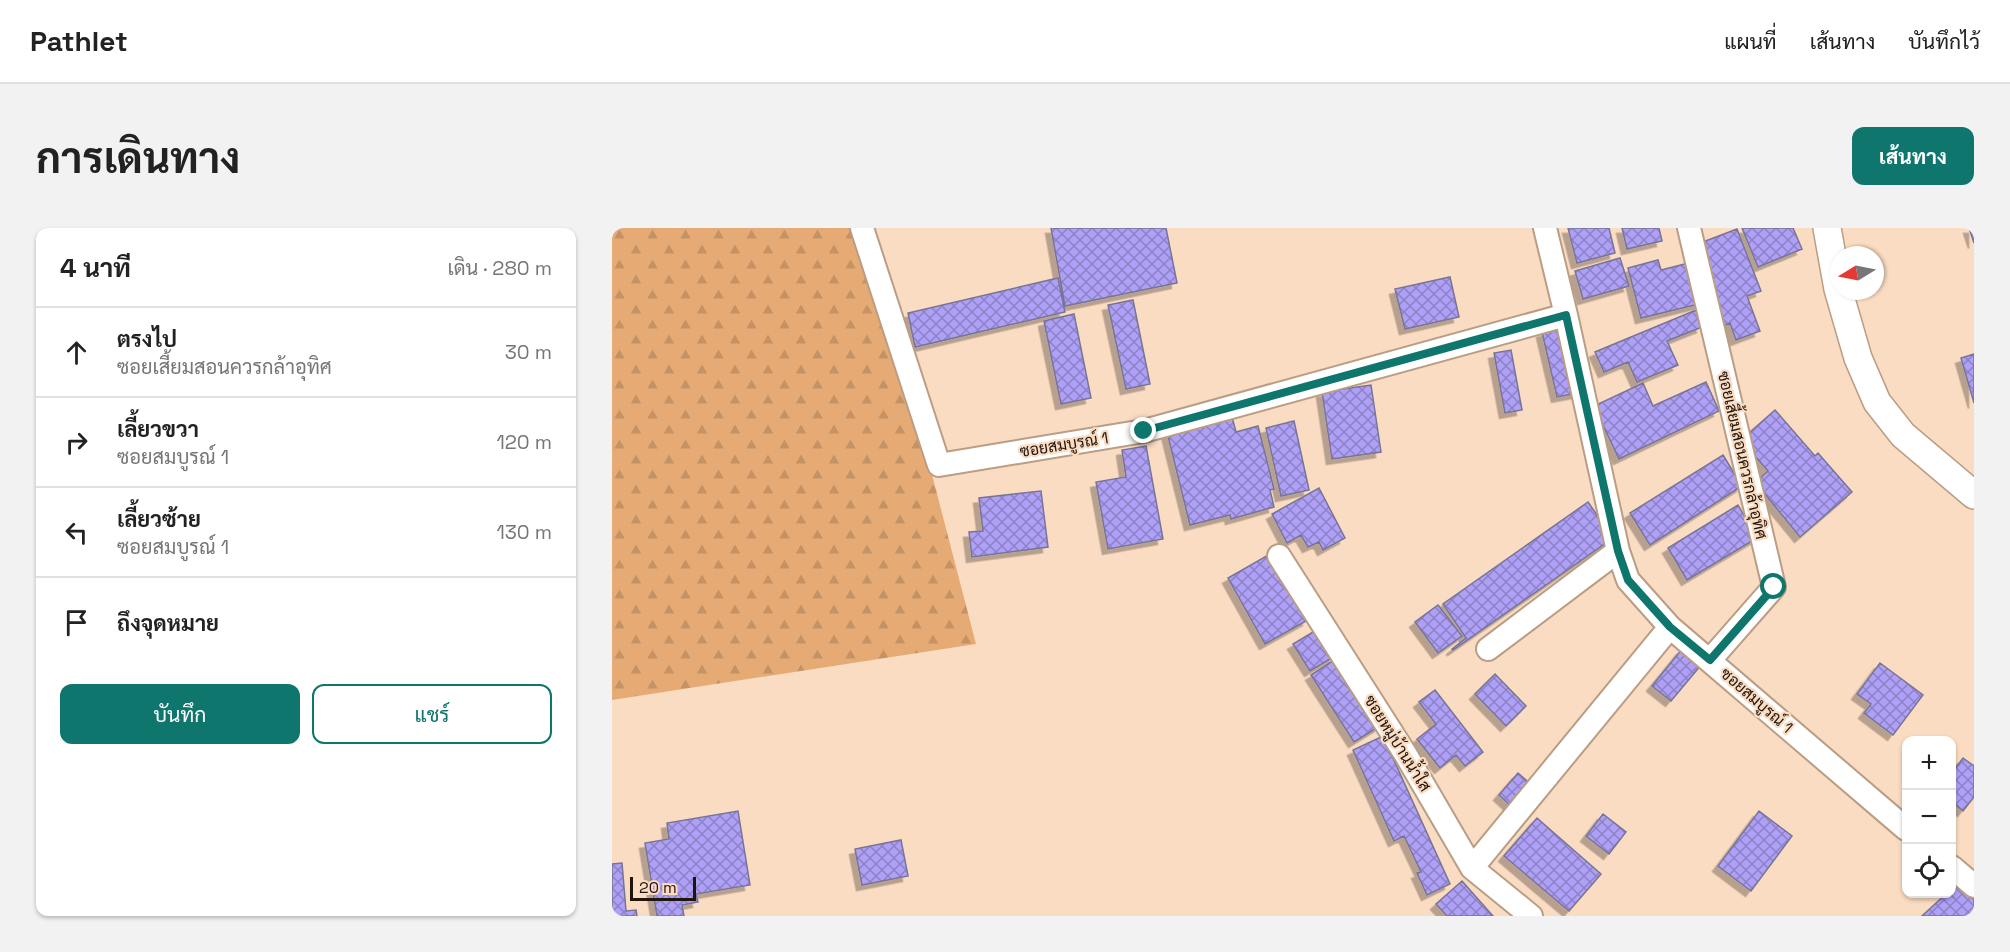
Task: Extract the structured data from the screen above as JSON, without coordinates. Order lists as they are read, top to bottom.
{
  "streets": {
    "street": ["ซอยสมบูรณ์ 1", "ซอยเสี้ยมสอนควรกล้าอุทิศ", "ซอยหมู่บ้านน้ำใส"]
  },
  "crossings": [
    ["ซอยสมบูรณ์ 1", "ซอยเสี้ยมสอนควรกล้าอุทิศ"]
  ],
  "scale_bar": "20 m",
  "north": "left",
  "page": {
    "header": "Pathlet",
    "nav": ["แผนที่", "เส้นทาง", "บันทึกไว้"],
    "buttons": [
      "เส้นทาง",
      ["บันทึก", "แชร์"]
    ],
    "title": "การเดินทาง",
    "heading": ["4 นาที", "เดิน · 280 m"],
    "list": [
      ["ตรงไป", "ซอยเสี้ยมสอนควรกล้าอุทิศ", "30 m"],
      ["เลี้ยวขวา", "ซอยสมบูรณ์ 1", "120 m"],
      ["เลี้ยวซ้าย", "ซอยสมบูรณ์ 1", "130 m"],
      "ถึงจุดหมาย"
    ],
    "map_buttons": ["+", "−"],
    "scale": "20 m"
  }
}
